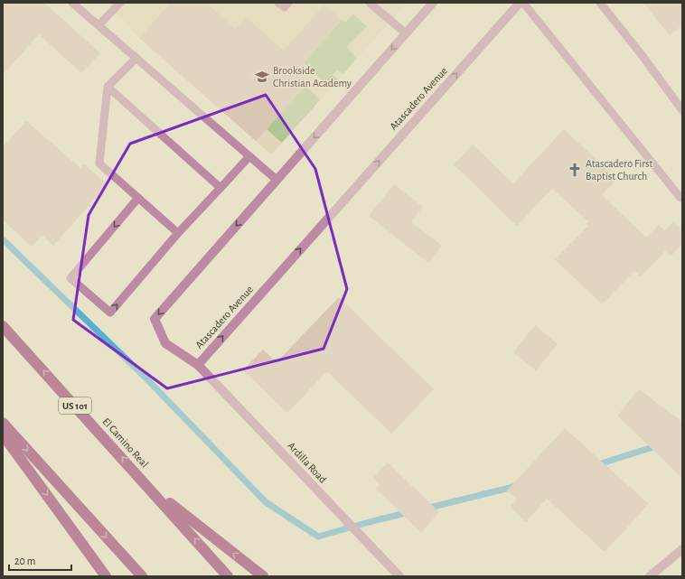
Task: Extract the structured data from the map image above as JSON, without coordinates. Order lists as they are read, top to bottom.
{
  "streets": {
    "highway": ["US 101", "El Camino Real"],
    "street": ["Atascadero Avenue", "Ardilla Road"]
  },
  "crossings": [
    ["Atascadero Avenue", "Ardilla Road"]
  ],
  "places": {
    "school or university": ["Brookside Christian Academy"],
    "church": ["Atascadero First Baptist Church"]
  },
  "scale_bar": "20 m"
}
